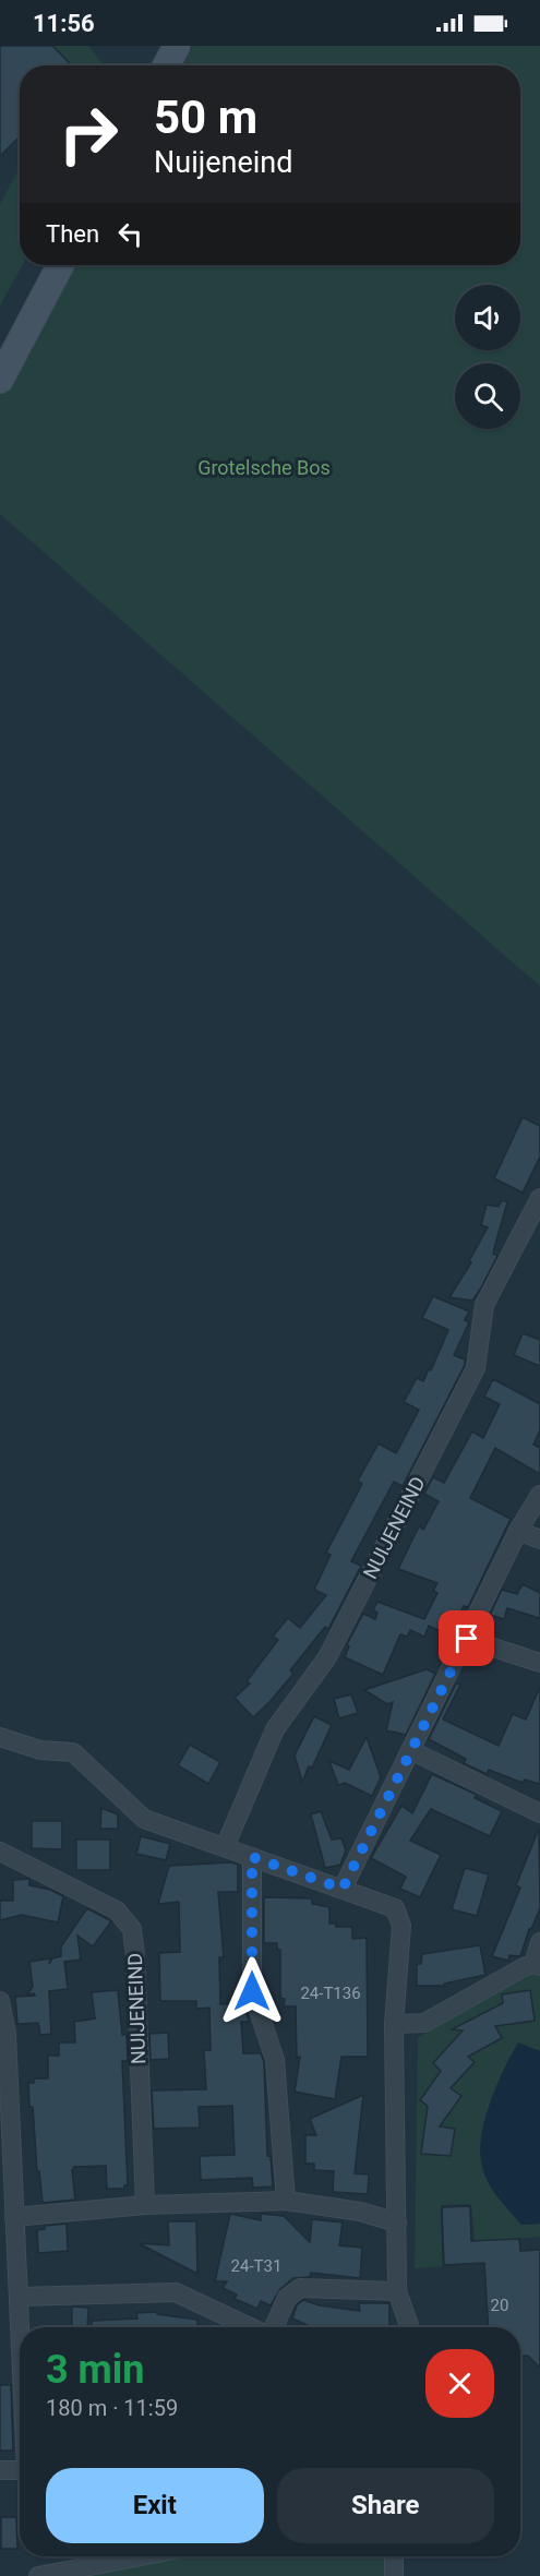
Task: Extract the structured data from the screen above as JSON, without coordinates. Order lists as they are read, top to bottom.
{
  "streets": {
    "street": ["NUIJENEIND"]
  },
  "parks": ["Grotelsche Bos"],
  "house_numbers": ["24-T136", "24-T31", "20"],
  "page": {
    "status": "11:56",
    "turn": ["50 m", "Nuijeneind"],
    "then": "Then",
    "heading": ["3 min", "180 m · 11:59"],
    "buttons": ["Exit", "Share"]
  }
}
